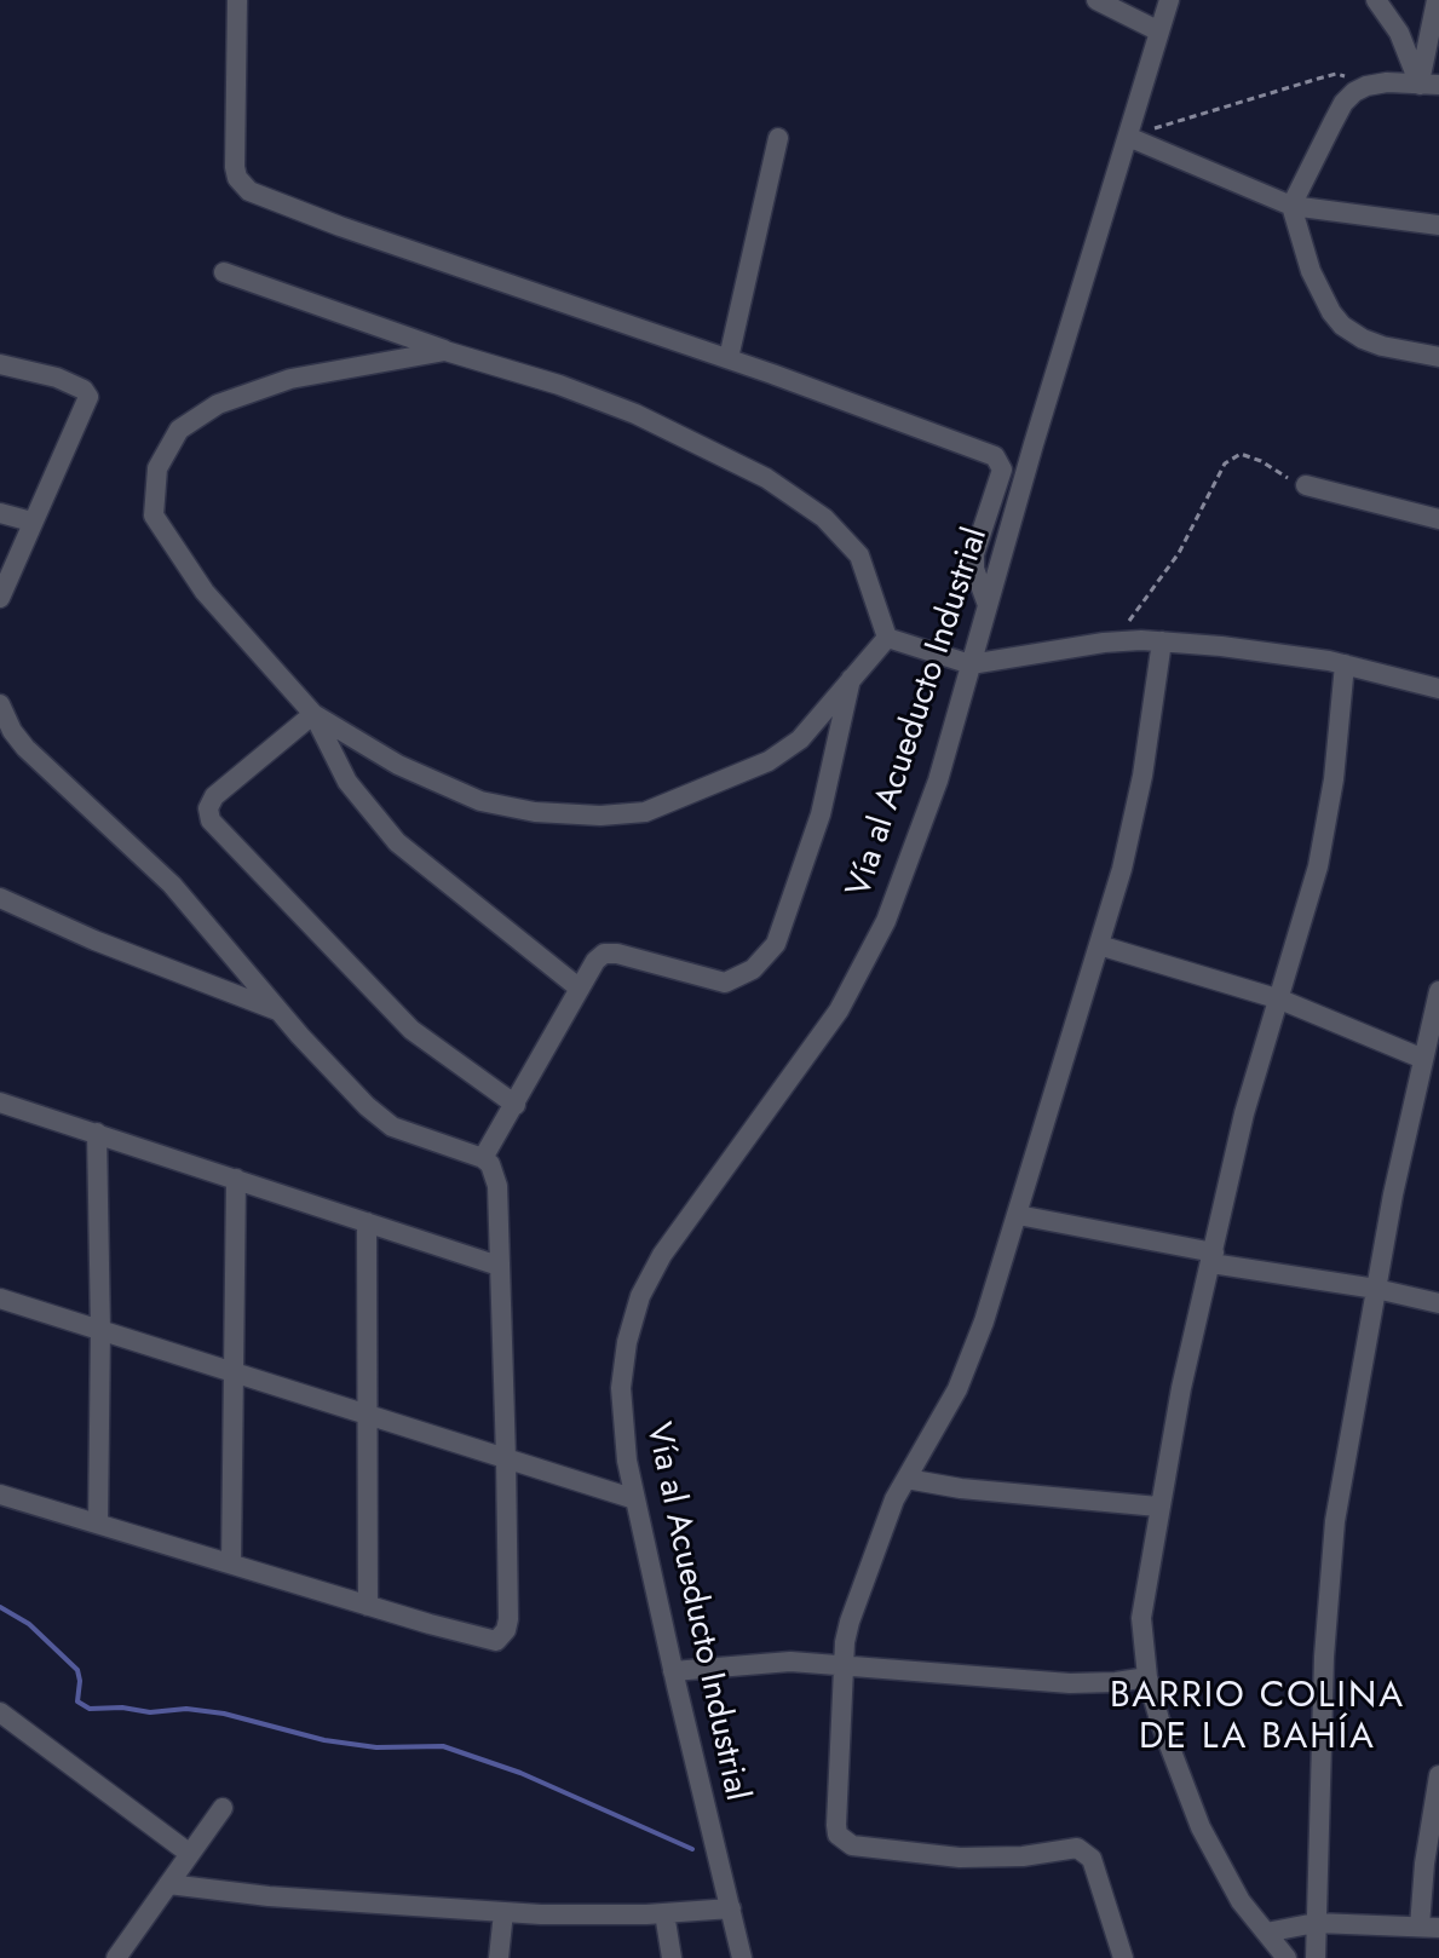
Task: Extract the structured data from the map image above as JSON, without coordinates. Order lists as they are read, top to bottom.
{
  "streets": {
    "street": ["Vía al Acueducto Industrial"]
  },
  "districts": ["BARRIO COLINA DE LA BAHÍA"]
}
